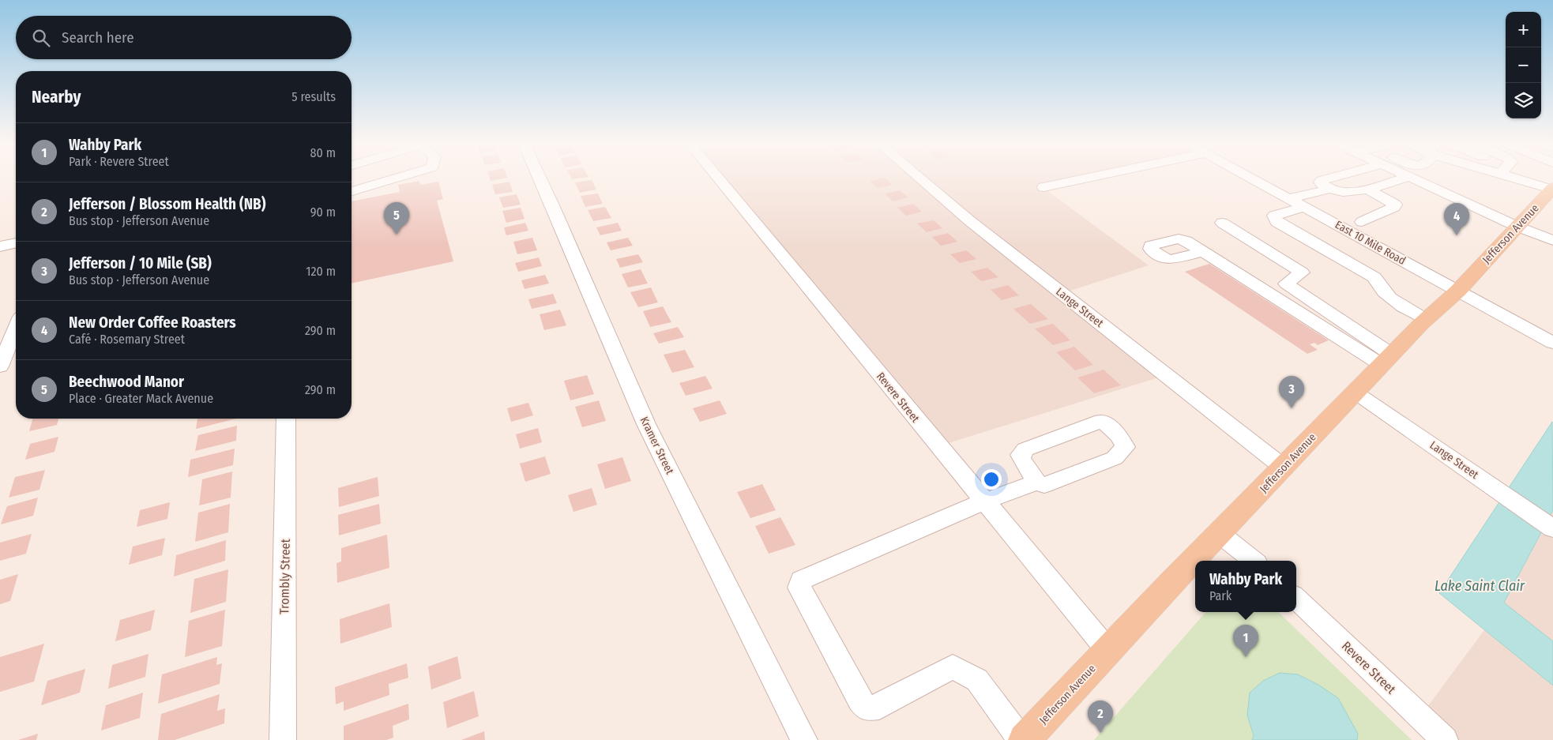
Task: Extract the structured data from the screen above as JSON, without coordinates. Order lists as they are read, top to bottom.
{
  "streets": {
    "main road": ["Jefferson Avenue"],
    "street": [
      "East 10 Mile Road",
      "Lange Street",
      "Revere Street",
      "Kramer Street",
      "Trombly Street"
    ]
  },
  "crossings": [
    ["Jefferson Avenue", "East 10 Mile Road"],
    ["Jefferson Avenue", "Lange Street"],
    ["Jefferson Avenue", "Revere Street"]
  ],
  "water": ["Lake Saint Clair"],
  "page": {
    "map_buttons": ["+", "−"],
    "search": "Search here",
    "heading": ["Nearby", "5 results"],
    "list": [
      {
        "mark": "1",
        "name": "Wahby Park",
        "note": "Park · Revere Street",
        "value": "80 m"
      },
      {
        "mark": "2",
        "name": "Jefferson / Blossom Health (NB)",
        "note": "Bus stop · Jefferson Avenue",
        "value": "90 m"
      },
      {
        "mark": "3",
        "name": "Jefferson / 10 Mile (SB)",
        "note": "Bus stop · Jefferson Avenue",
        "value": "120 m"
      },
      {
        "mark": "4",
        "name": "New Order Coffee Roasters",
        "note": "Café · Rosemary Street",
        "value": "290 m"
      },
      {
        "mark": "5",
        "name": "Beechwood Manor",
        "note": "Place · Greater Mack Avenue",
        "value": "290 m"
      }
    ],
    "pins": [
      "5",
      "4",
      "3",
      "1",
      "2"
    ],
    "popup": ["Wahby Park", "Park"]
  }
}
